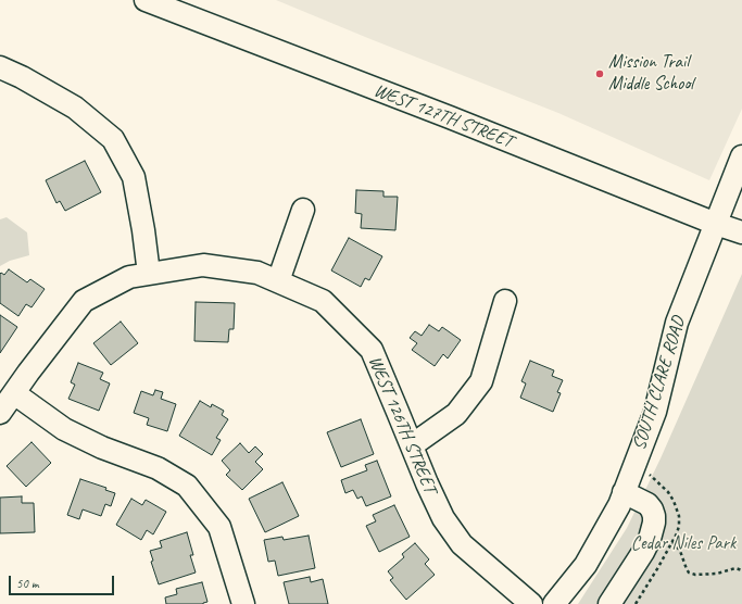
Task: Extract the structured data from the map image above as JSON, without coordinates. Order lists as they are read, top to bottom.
{
  "streets": {
    "street": ["WEST 127TH STREET", "SOUTH CLARE ROAD", "WEST 126TH STREET"]
  },
  "crossings": [
    ["WEST 127TH STREET", "SOUTH CLARE ROAD"]
  ],
  "parks": ["Cedar Niles Park"],
  "places": ["Mission Trail Middle School"],
  "scale_bar": "50 m"
}
